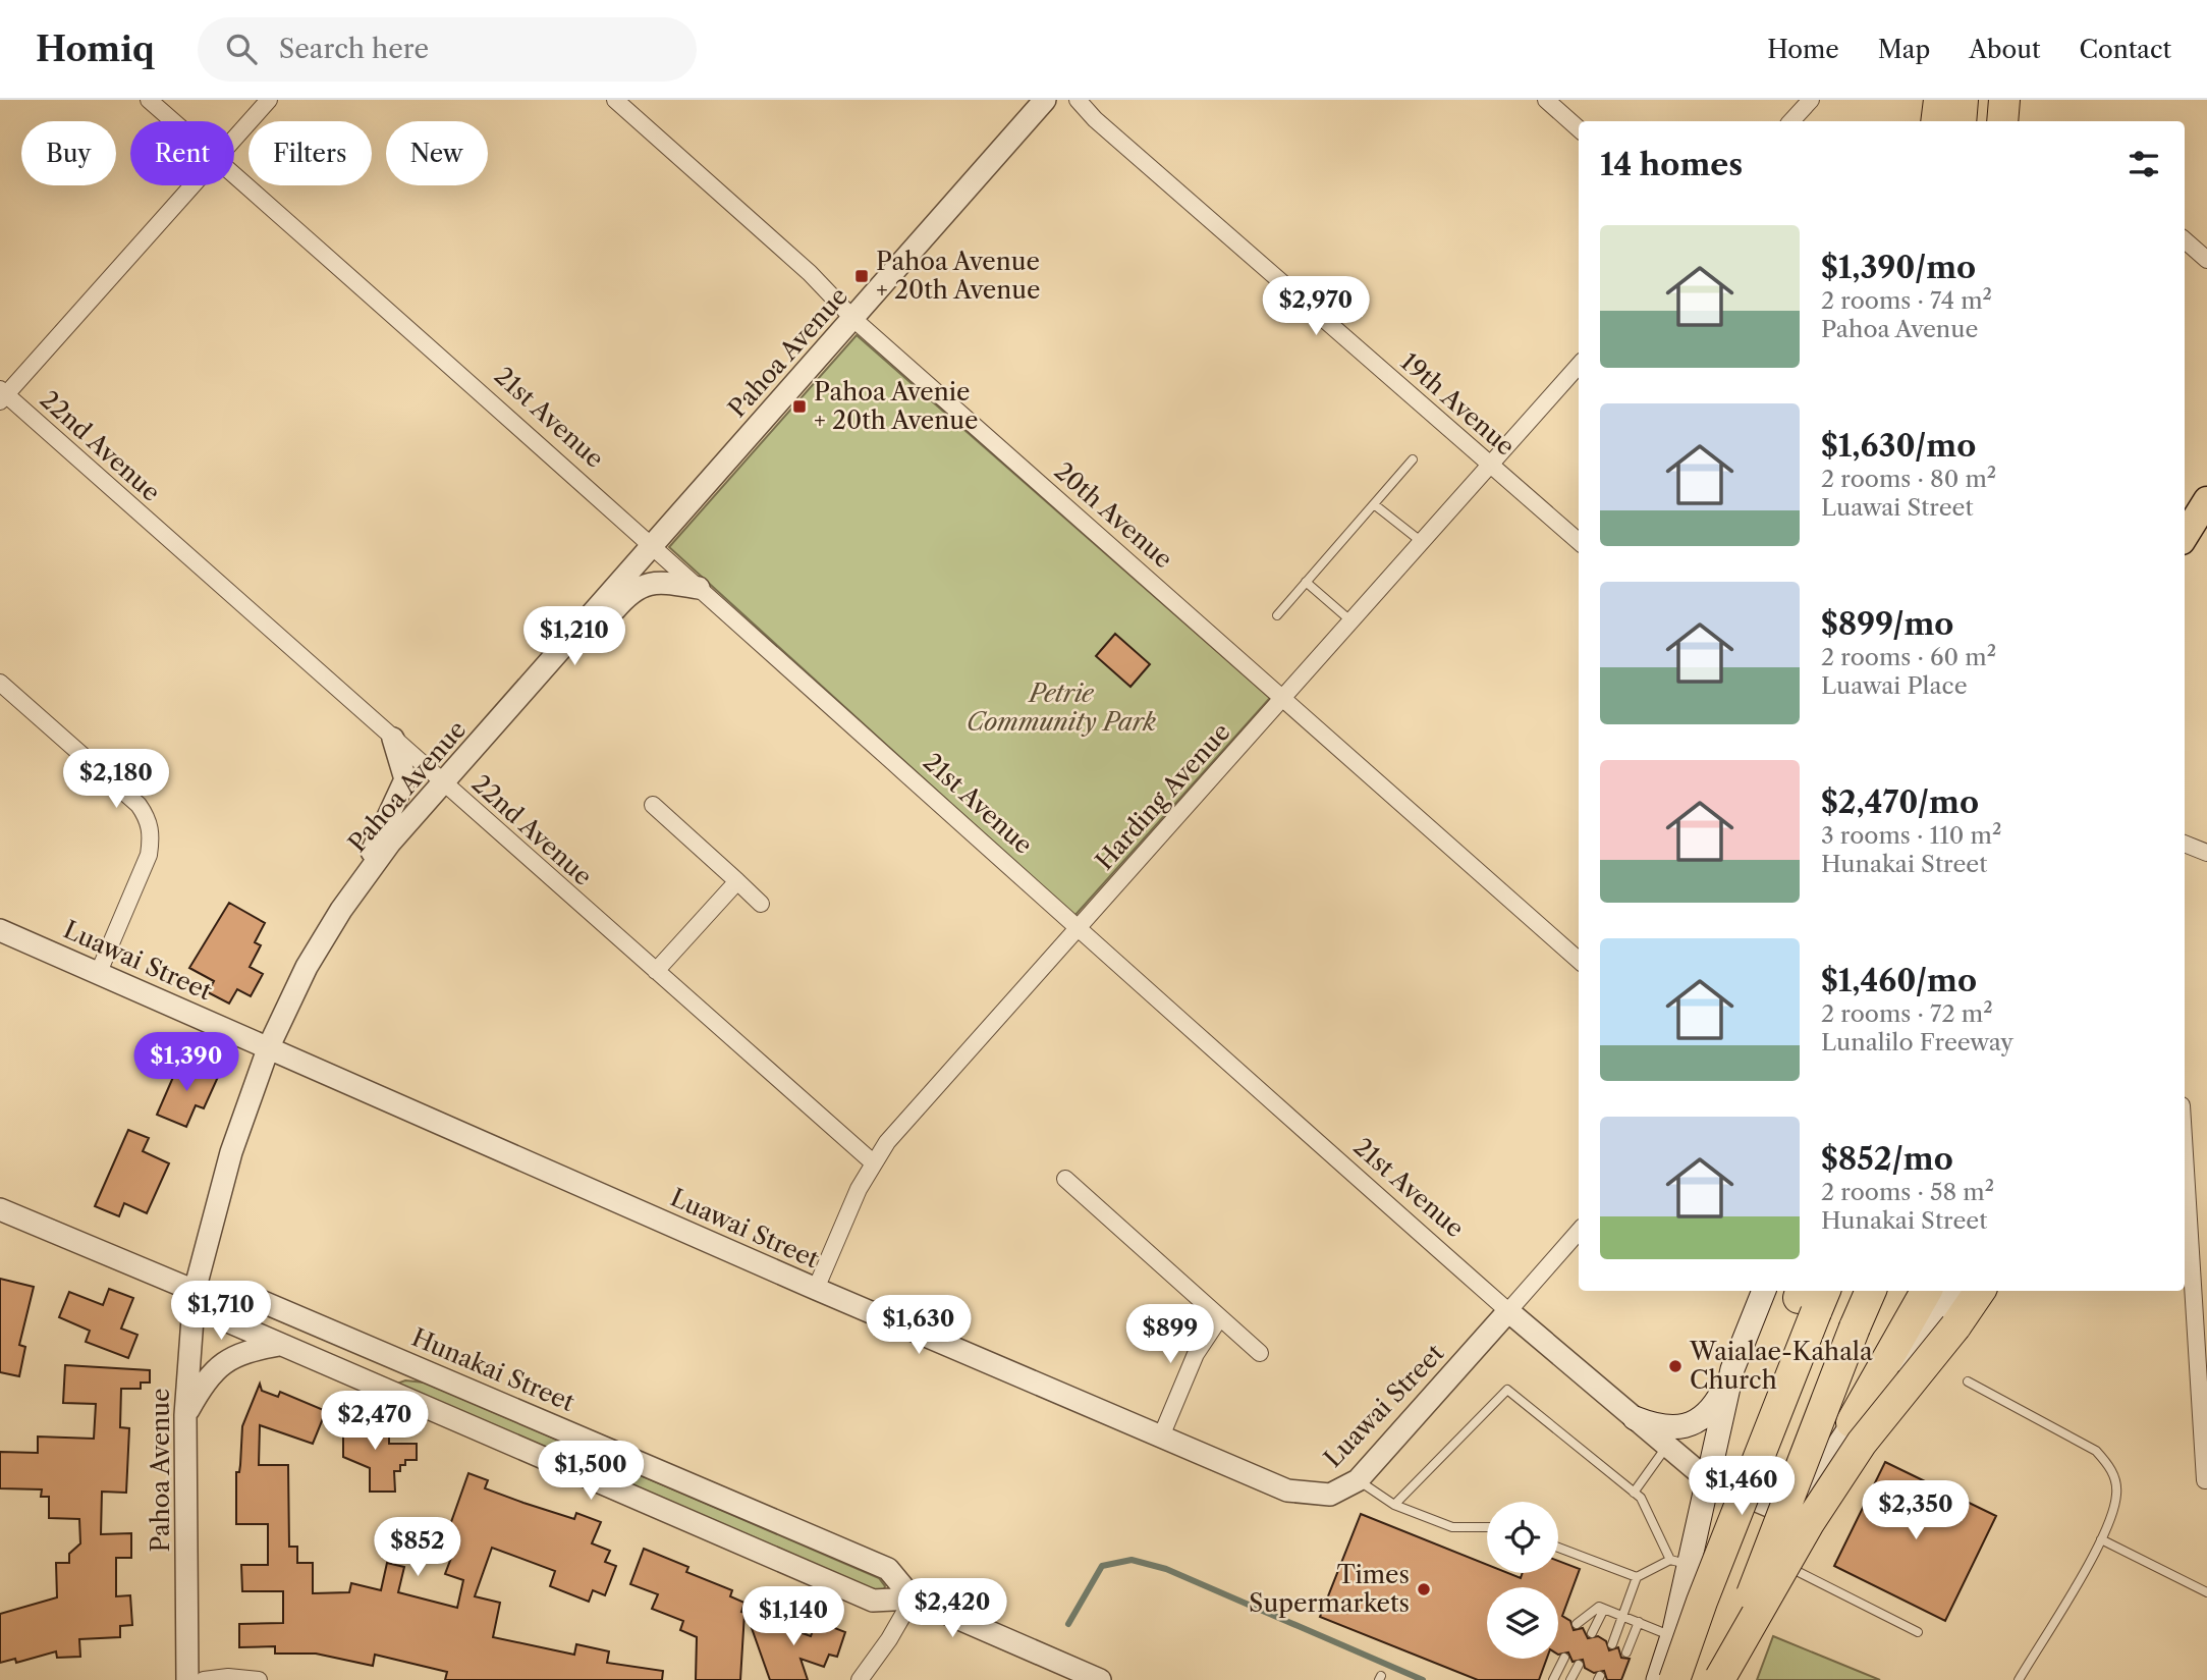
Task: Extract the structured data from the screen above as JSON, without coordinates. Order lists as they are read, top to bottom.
{
  "streets": {
    "street": [
      "Pahoa Avenue",
      "19th Avenue",
      "21st Avenue",
      "22nd Avenue",
      "20th Avenue",
      "Harding Avenue",
      "Luawai Street",
      "Hunakai Street"
    ]
  },
  "crossings": [
    ["Pahoa Avenue", "21st Avenue"],
    ["Pahoa Avenue", "22nd Avenue"],
    ["Pahoa Avenue", "20th Avenue"],
    ["Pahoa Avenue", "Luawai Street"],
    ["Pahoa Avenue", "Hunakai Street"],
    ["19th Avenue", "Harding Avenue"],
    ["21st Avenue", "Harding Avenue"],
    ["21st Avenue", "Luawai Street"],
    ["22nd Avenue", "Harding Avenue"],
    ["20th Avenue", "Harding Avenue"],
    ["Harding Avenue", "Luawai Street"]
  ],
  "parks": ["Petrie Community Park"],
  "places": {
    "transit": ["Pahoa Avenue + 20th Avenue", "Pahoa Avenie + 20th Avenue"],
    "other": ["Waialae-Kahala Church", "Times Supermarkets"]
  },
  "page": {
    "header": "Homiq",
    "search": "Search here",
    "nav": [
      "Home",
      "Map",
      "About",
      "Contact"
    ],
    "chip": [
      "Buy",
      "Rent",
      "Filters",
      "New"
    ],
    "heading": "14 homes",
    "list": [
      {
        "name": "$1,390/mo",
        "note": "2 rooms · 74 m² · Pahoa Avenue"
      },
      {
        "name": "$1,630/mo",
        "note": "2 rooms · 80 m² · Luawai Street"
      },
      {
        "name": "$899/mo",
        "note": "2 rooms · 60 m² · Luawai Place"
      },
      {
        "name": "$2,470/mo",
        "note": "3 rooms · 110 m² · Hunakai Street"
      },
      {
        "name": "$1,460/mo",
        "note": "2 rooms · 72 m² · Lunalilo Freeway"
      },
      {
        "name": "$852/mo",
        "note": "2 rooms · 58 m² · Hunakai Street"
      }
    ],
    "price": [
      "$2,970",
      "$1,210",
      "$2,180",
      "$1,390",
      "$1,710",
      "$1,630",
      "$899",
      "$2,470",
      "$1,500",
      "$1,460",
      "$2,350",
      "$852",
      "$2,420",
      "$1,140"
    ]
  }
}
